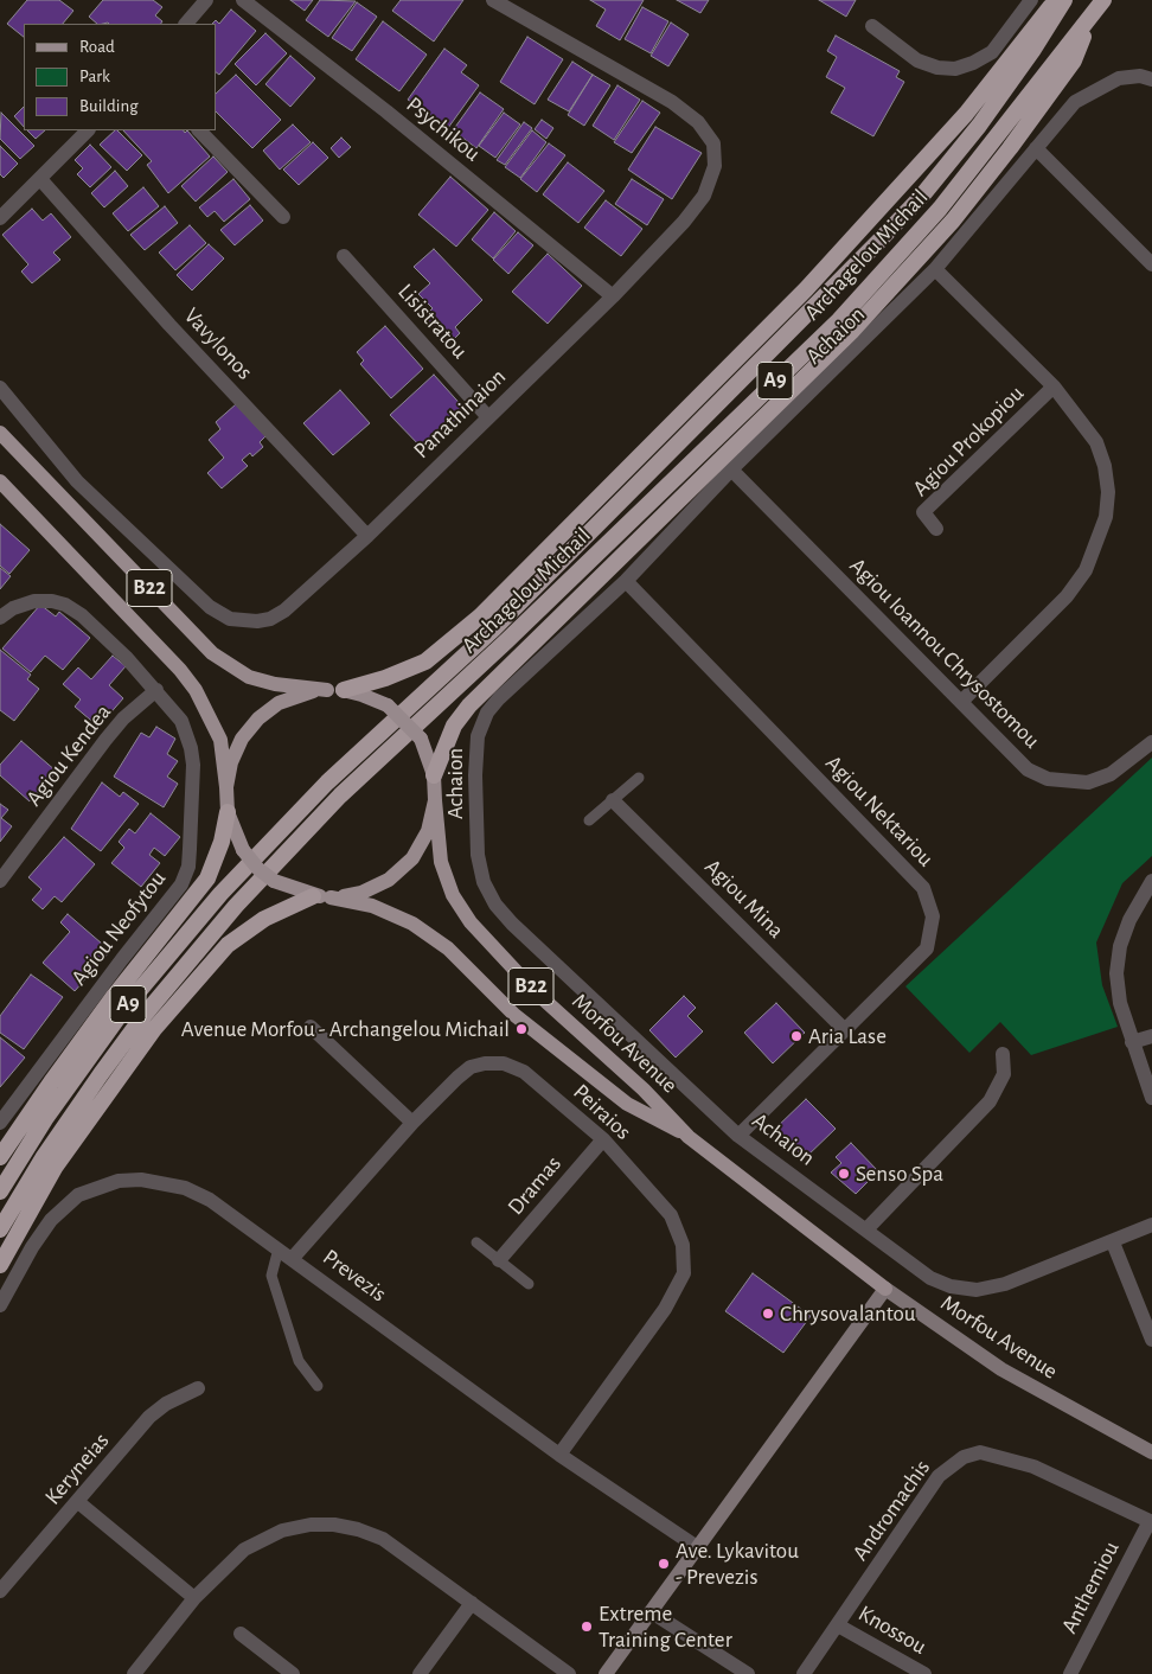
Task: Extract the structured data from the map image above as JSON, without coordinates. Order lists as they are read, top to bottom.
{
  "streets": {
    "highway": ["Archagelou Michail", "A9"],
    "main road": ["B22", "Morfou Avenue"],
    "street": [
      "Psychikou",
      "Lisistratou",
      "Achaion",
      "Vavylonos",
      "Panathinaion",
      "Agiou Prokopiou",
      "Agiou Ioannou Chrysostomou",
      "Agiou Kendea",
      "Agiou Nektariou",
      "Agiou Mina",
      "Agiou Neofytou",
      "Peiraios",
      "Dramas",
      "Prevezis",
      "Keryneias",
      "Andromachis",
      "Anthemiou",
      "Knossou"
    ]
  },
  "crossings": [
    ["Psychikou", "Panathinaion"],
    ["Lisistratou", "Panathinaion"],
    ["Achaion", "Agiou Ioannou Chrysostomou"],
    ["Achaion", "Agiou Nektariou"],
    ["Vavylonos", "Panathinaion"],
    ["B22", "Morfou Avenue"],
    ["Agiou Kendea", "Agiou Neofytou"],
    ["Agiou Nektariou", "Agiou Mina"],
    ["Peiraios", "Dramas"],
    ["Peiraios", "Prevezis"],
    ["Andromachis", "Anthemiou"],
    ["Andromachis", "Knossou"]
  ],
  "places": [
    "Avenue Morfou - Archangelou Michail",
    "Aria Lase",
    "Senso Spa",
    "Chrysovalantou",
    "Ave. Lykavitou - Prevezis",
    "Extreme Training Center"
  ],
  "legend": ["Road", "Park", "Building"]
}
